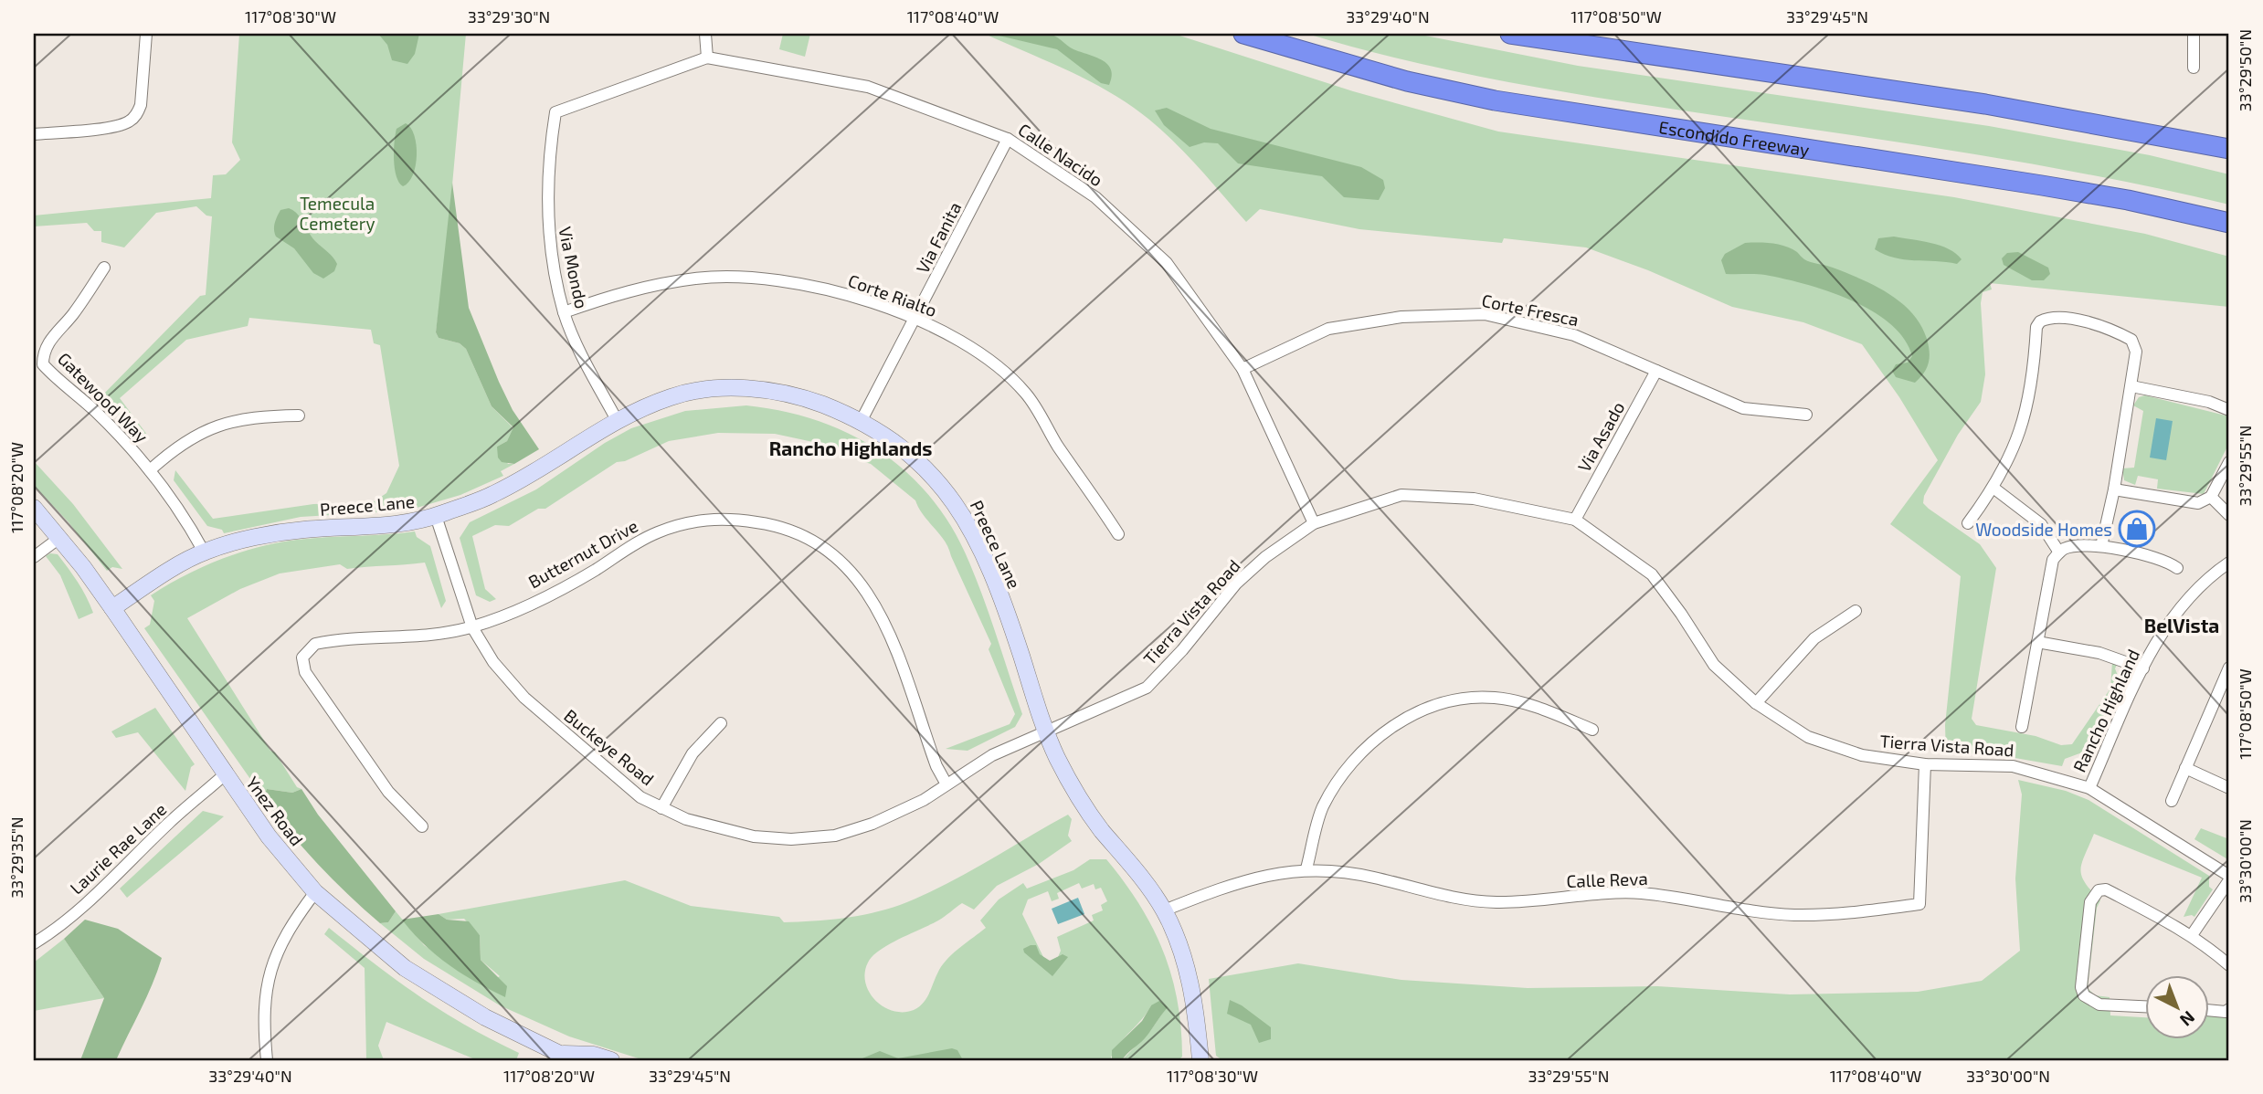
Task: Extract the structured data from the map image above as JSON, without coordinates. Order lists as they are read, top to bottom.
{
  "streets": {
    "highway": ["Escondido Freeway"],
    "street": [
      "Calle Nacido",
      "Via Fanita",
      "Via Mondo",
      "Corte Rialto",
      "Corte Fresca",
      "Gatewood Way",
      "Via Asado",
      "Preece Lane",
      "Butternut Drive",
      "Tierra Vista Road",
      "Rancho Highland",
      "Buckeye Road",
      "Ynez Road",
      "Laurie Rae Lane",
      "Calle Reva"
    ]
  },
  "crossings": [
    ["Calle Nacido", "Via Fanita"],
    ["Calle Nacido", "Via Mondo"],
    ["Calle Nacido", "Corte Fresca"],
    ["Calle Nacido", "Tierra Vista Road"],
    ["Via Fanita", "Corte Rialto"],
    ["Via Fanita", "Preece Lane"],
    ["Via Mondo", "Corte Rialto"],
    ["Via Mondo", "Preece Lane"],
    ["Corte Fresca", "Via Asado"],
    ["Gatewood Way", "Preece Lane"],
    ["Via Asado", "Tierra Vista Road"],
    ["Preece Lane", "Tierra Vista Road"],
    ["Preece Lane", "Buckeye Road"],
    ["Preece Lane", "Ynez Road"],
    ["Preece Lane", "Calle Reva"],
    ["Butternut Drive", "Buckeye Road"],
    ["Tierra Vista Road", "Rancho Highland"],
    ["Tierra Vista Road", "Buckeye Road"],
    ["Tierra Vista Road", "Calle Reva"],
    ["Ynez Road", "Laurie Rae Lane"]
  ],
  "districts": ["Rancho Highlands", "BelVista"],
  "parks": ["Temecula Cemetery"],
  "places": {
    "shop": ["Woodside Homes"]
  },
  "north": "bottom right",
  "coordinates": [
    "117°08'30\"W",
    "33°29'30\"N",
    "117°08'40\"W",
    "33°29'40\"N",
    "117°08'50\"W",
    "33°29'45\"N",
    "33°29'50\"N",
    "33°29'55\"N",
    "117°08'20\"W",
    "33°29'35\"N",
    "33°30'00\"N"
  ]
}
